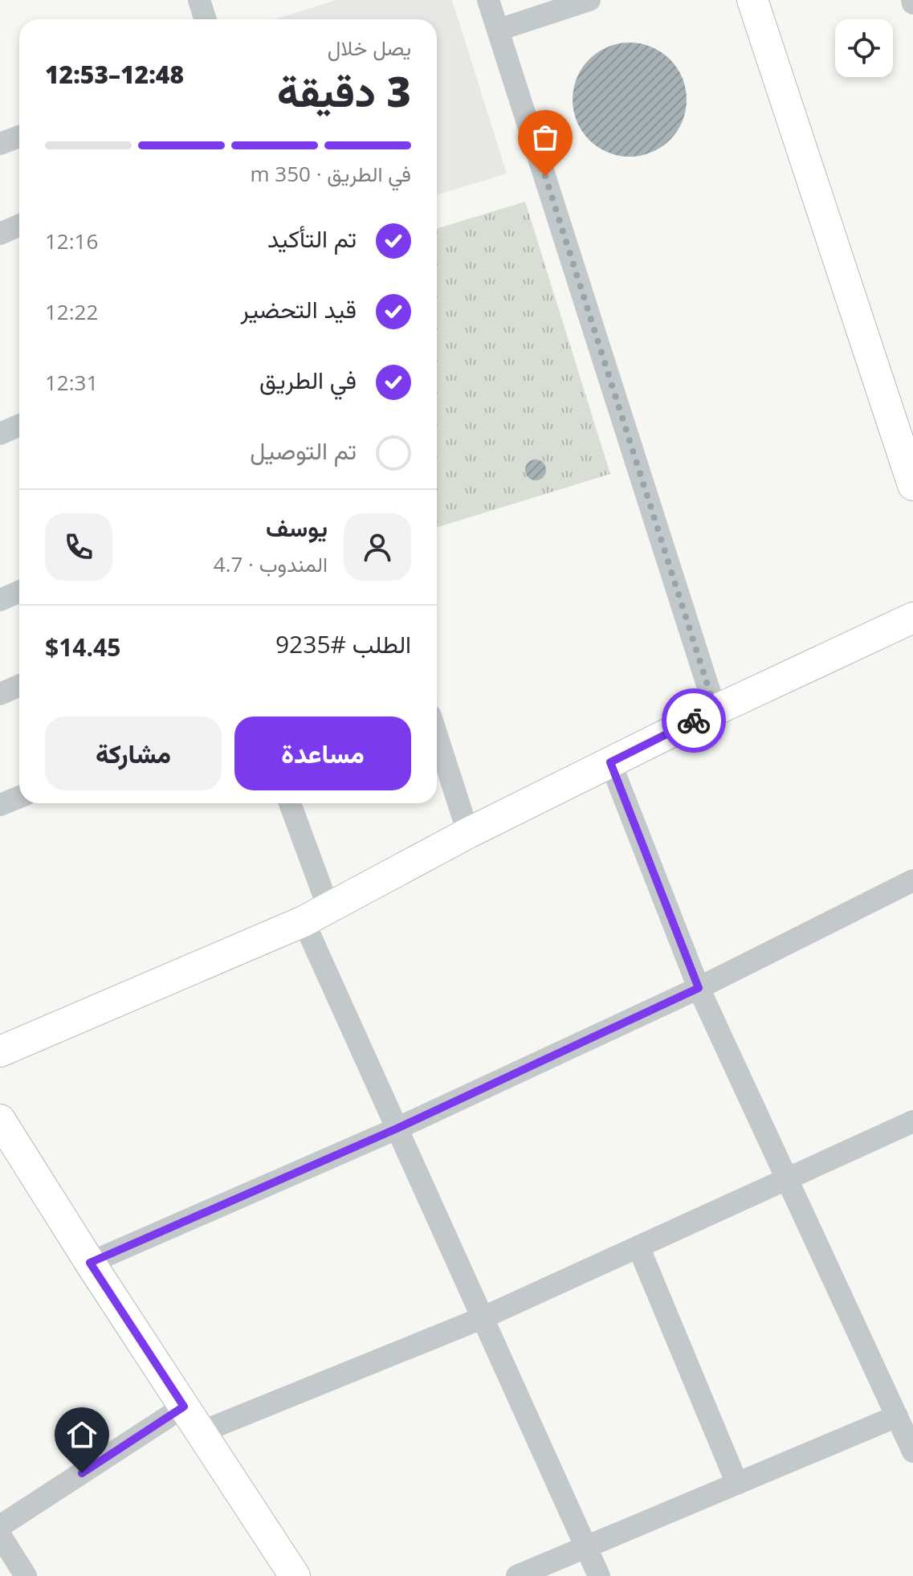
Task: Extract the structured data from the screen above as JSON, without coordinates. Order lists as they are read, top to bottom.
{
  "page": {
    "heading": ["3 دقيقة", "يصل خلال", "12:48–12:53"],
    "panel": [
      "يوسف",
      "المندوب · 4.7",
      "الطلب #9235",
      "$14.45"
    ],
    "bar": "في الطريق · 350 m",
    "list": [
      ["تم التأكيد", "12:16"],
      ["قيد التحضير", "12:22"],
      ["في الطريق", "12:31"],
      "تم التوصيل"
    ],
    "buttons": ["مساعدة", "مشاركة"]
  }
}
